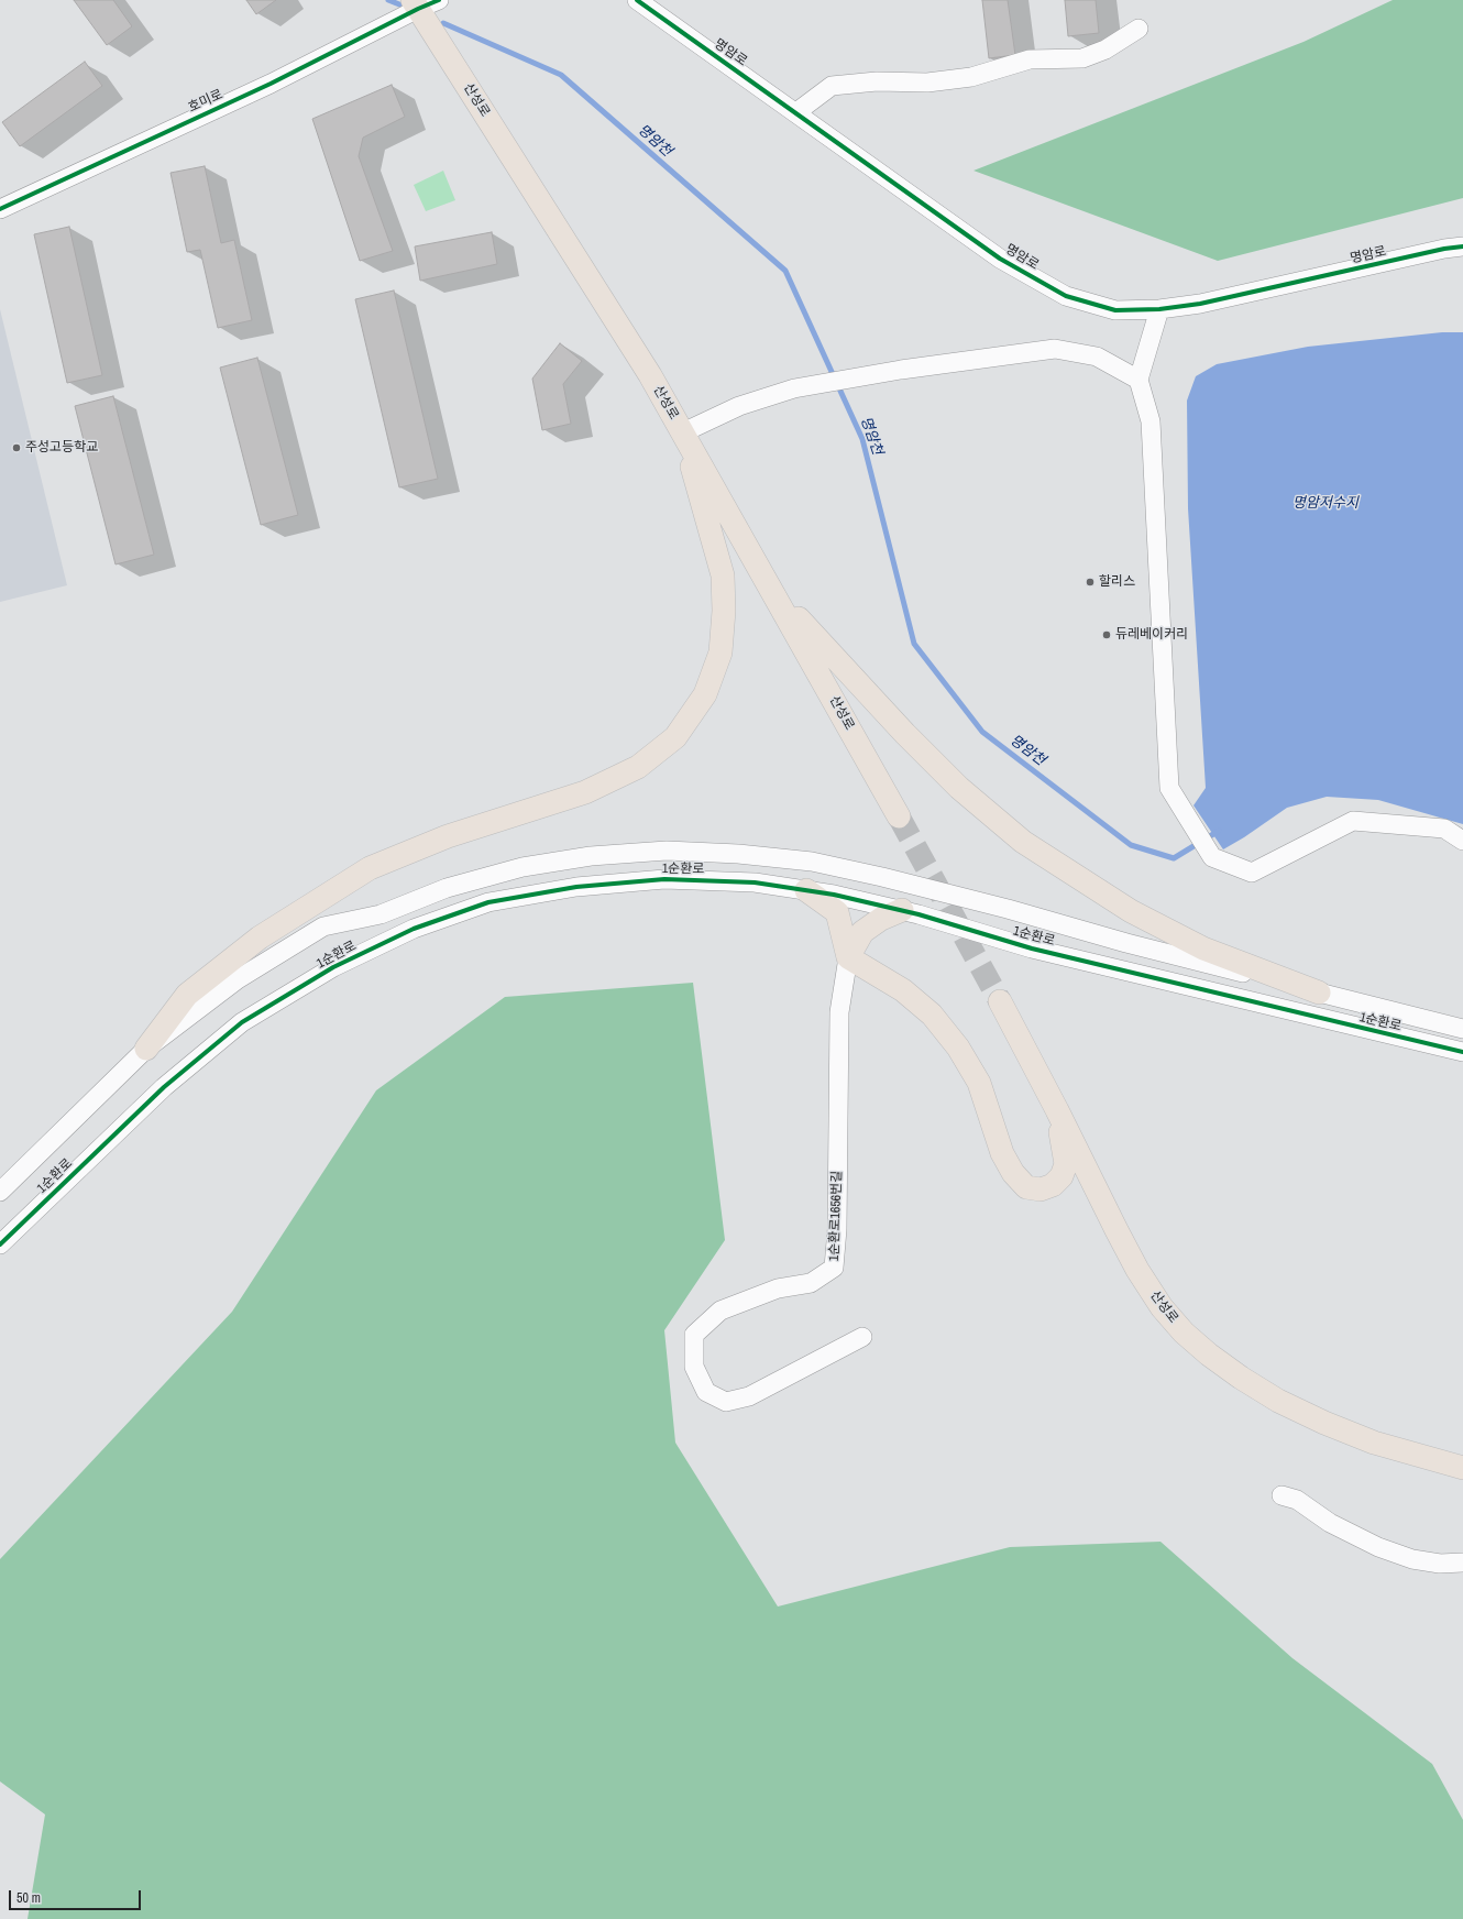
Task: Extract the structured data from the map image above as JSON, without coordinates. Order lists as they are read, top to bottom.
{
  "streets": {
    "main road": ["산성로"],
    "street": [
      "명암로",
      "호미로",
      "1순환로",
      "1순환로1656번길"
    ]
  },
  "crossings": [
    ["산성로", "호미로"]
  ],
  "water": ["명암천", "명암저수지"],
  "places": ["주성고등학교", "할리스", "듀레베이커리"],
  "scale_bar": "50 m"
}
